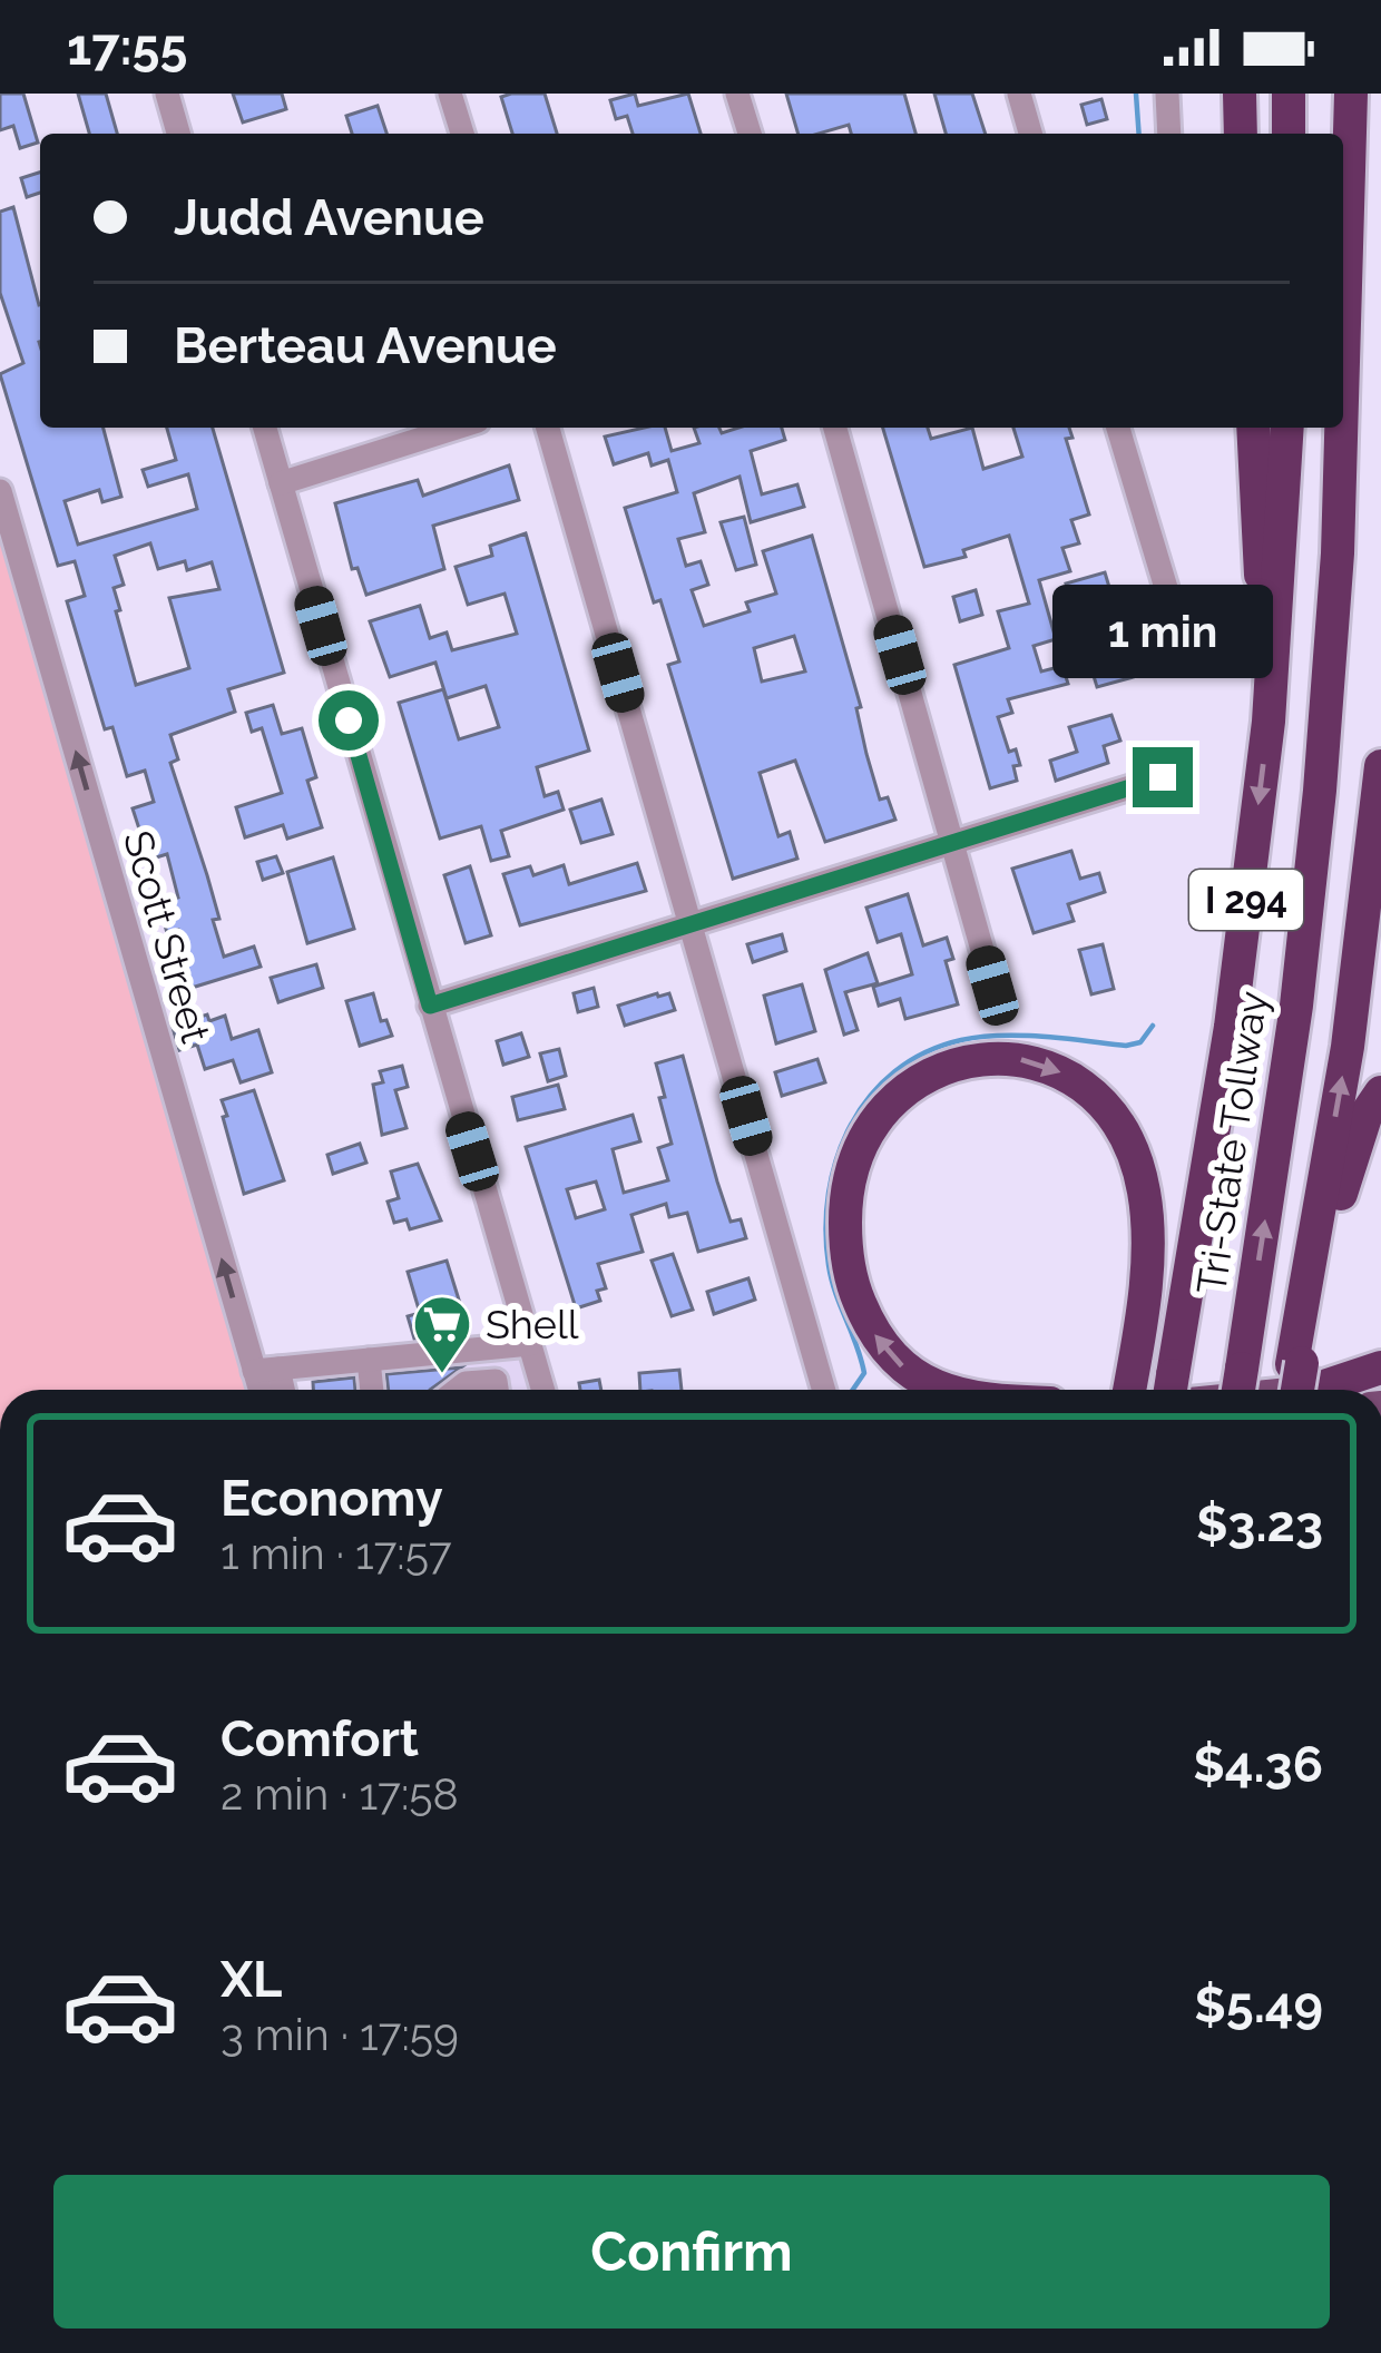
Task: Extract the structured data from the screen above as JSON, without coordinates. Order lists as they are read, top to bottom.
{
  "streets": {
    "highway": ["I 294", "Tri-State Tollway"],
    "street": ["Scott Street"]
  },
  "one_way": ["Scott Street"],
  "places": {
    "supermarket": ["Shell"]
  },
  "page": {
    "status": "17:55",
    "banner": ["Judd Avenue", "Berteau Avenue"],
    "bubble": "1 min",
    "list": [
      {
        "name": "Economy",
        "note": "1 min · 17:57",
        "value": "$3.23"
      },
      {
        "name": "Comfort",
        "note": "2 min · 17:58",
        "value": "$4.36"
      },
      {
        "name": "XL",
        "note": "3 min · 17:59",
        "value": "$5.49"
      }
    ],
    "buttons": "Confirm"
  }
}
